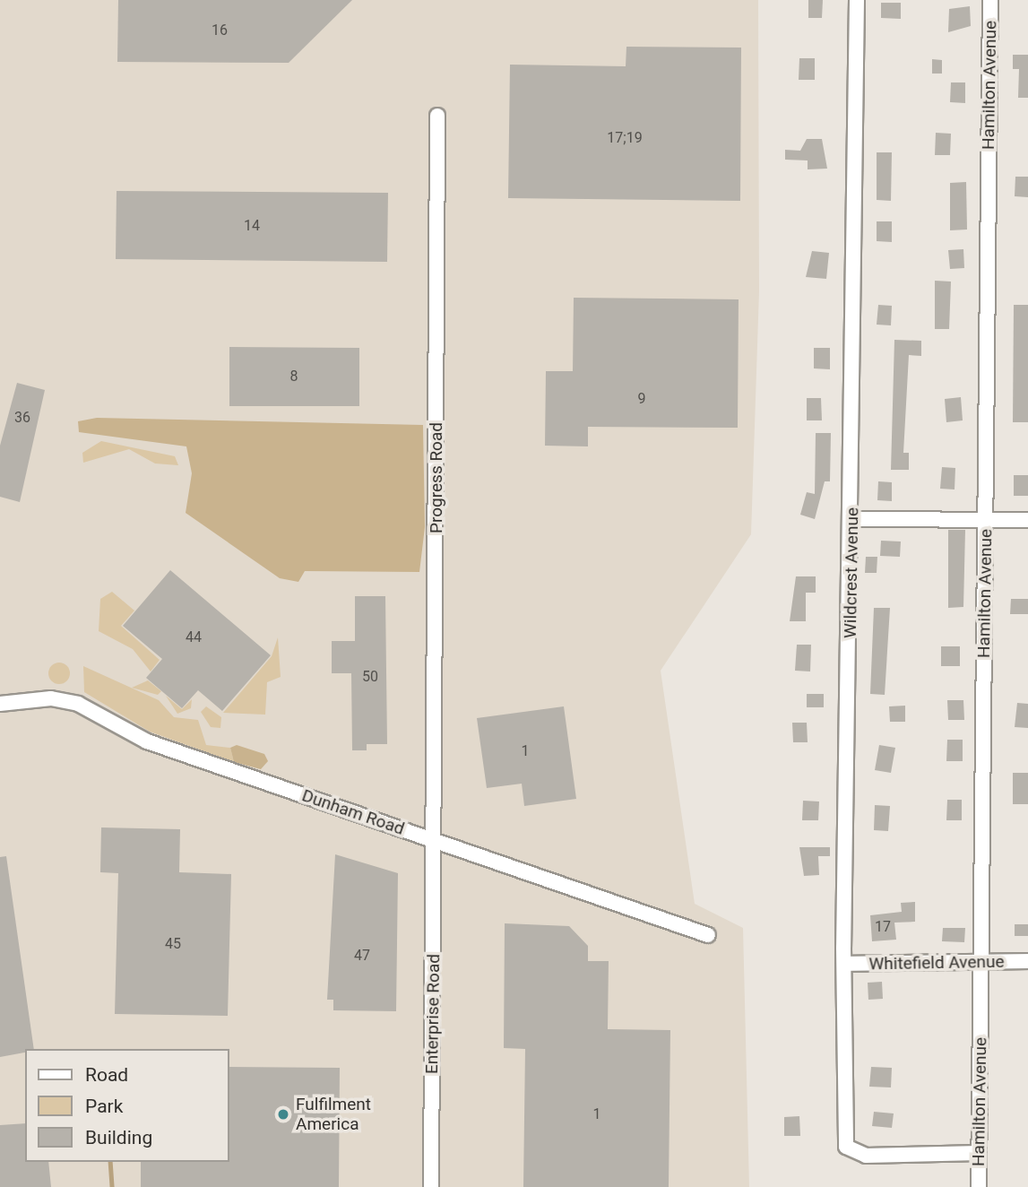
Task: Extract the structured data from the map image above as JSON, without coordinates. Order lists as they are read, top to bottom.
{
  "streets": {
    "street": [
      "Hamilton Avenue",
      "Progress Road",
      "Wildcrest Avenue",
      "Dunham Road",
      "Whitefield Avenue",
      "Enterprise Road"
    ]
  },
  "crossings": [
    ["Hamilton Avenue", "Wildcrest Avenue"],
    ["Hamilton Avenue", "Whitefield Avenue"],
    ["Progress Road", "Dunham Road"],
    ["Progress Road", "Enterprise Road"],
    ["Wildcrest Avenue", "Whitefield Avenue"],
    ["Dunham Road", "Enterprise Road"]
  ],
  "places": ["Fulfilment America"],
  "house_numbers": [
    "16",
    "17;19",
    "14",
    "8",
    "9",
    "36",
    "44",
    "50",
    "1",
    "17",
    "45",
    "47",
    "1"
  ],
  "legend": ["Road", "Park", "Building"]
}
